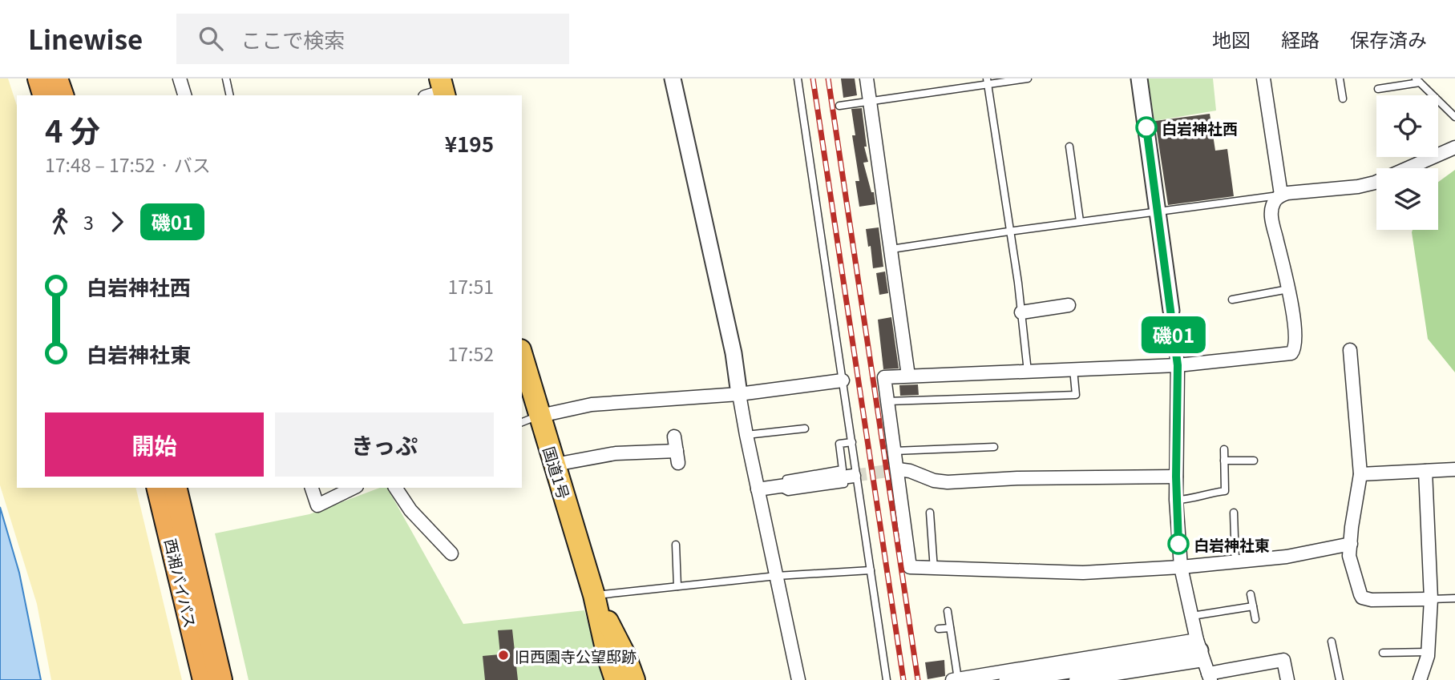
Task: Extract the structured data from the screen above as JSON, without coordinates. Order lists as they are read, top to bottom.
{
  "streets": {
    "highway": ["国道1号", "西湘バイパス"]
  },
  "places": ["白岩神社西", "白岩神社東", "旧西園寺公望邸跡"],
  "lines": ["bus line 磯01"],
  "page": {
    "header": "Linewise",
    "search": "ここで検索",
    "nav": ["地図", "経路", "保存済み"],
    "on_map": "磯01",
    "heading": ["4 分", "17:48 – 17:52 · バス", "¥195"],
    "legs": ["3", "磯01"],
    "list": [
      {
        "name": "白岩神社西",
        "value": "17:51"
      },
      {
        "name": "白岩神社東",
        "value": "17:52"
      }
    ],
    "buttons": ["開始", "きっぷ"]
  }
}
